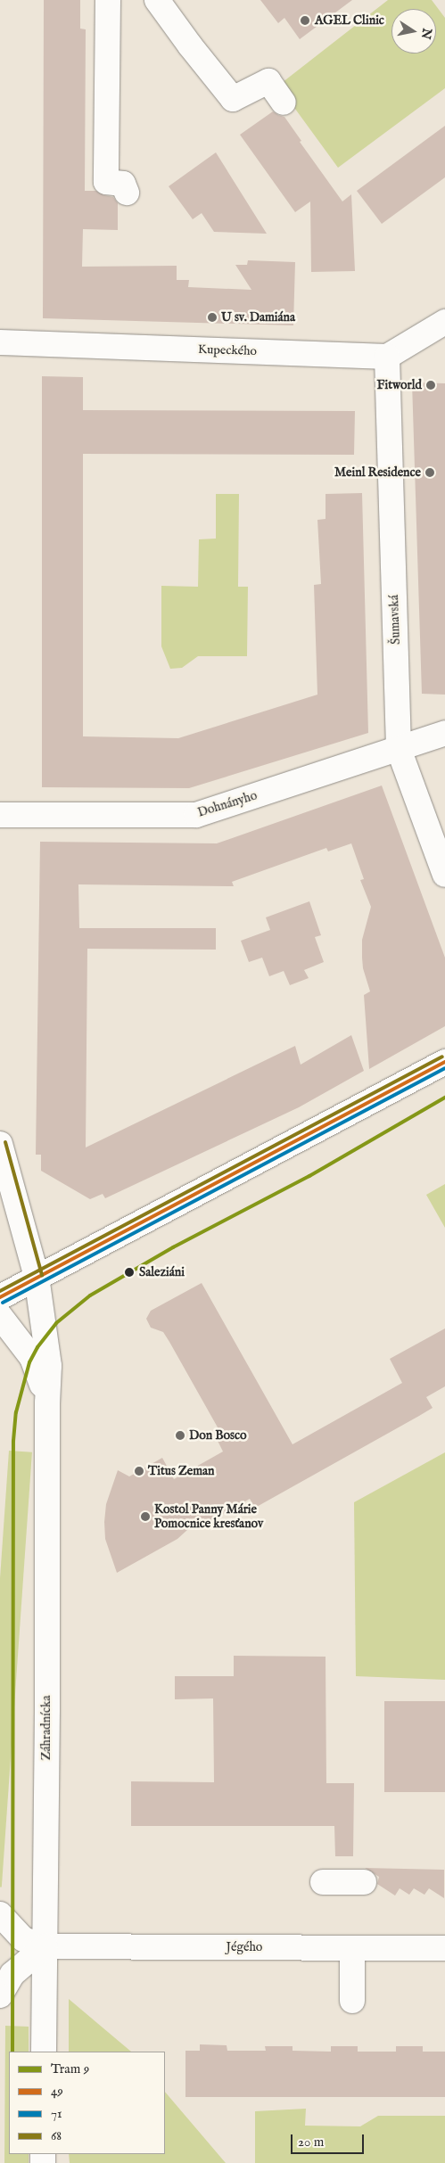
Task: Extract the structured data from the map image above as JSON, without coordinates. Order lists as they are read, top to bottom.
{
  "streets": {
    "street": [
      "Kupeckého",
      "Šumavská",
      "Dohnányho",
      "Záhradnícka",
      "Jégého"
    ]
  },
  "crossings": [
    ["Kupeckého", "Šumavská"],
    ["Šumavská", "Dohnányho"],
    ["Záhradnícka", "Jégého"]
  ],
  "places": [
    "AGEL Clinic",
    "U sv. Damiána",
    "Fitworld",
    "Meinl Residence",
    "Saleziáni",
    "Don Bosco",
    "Titus Zeman",
    "Kostol Panny Márie Pomocnice kresťanov"
  ],
  "lines": [
    "transit line 68",
    "transit line 49",
    "transit line 71",
    "tram line 9"
  ],
  "legend": [
    "Tram 9",
    "49",
    "71",
    "68"
  ],
  "scale_bar": "20 m",
  "north": "right"
}
